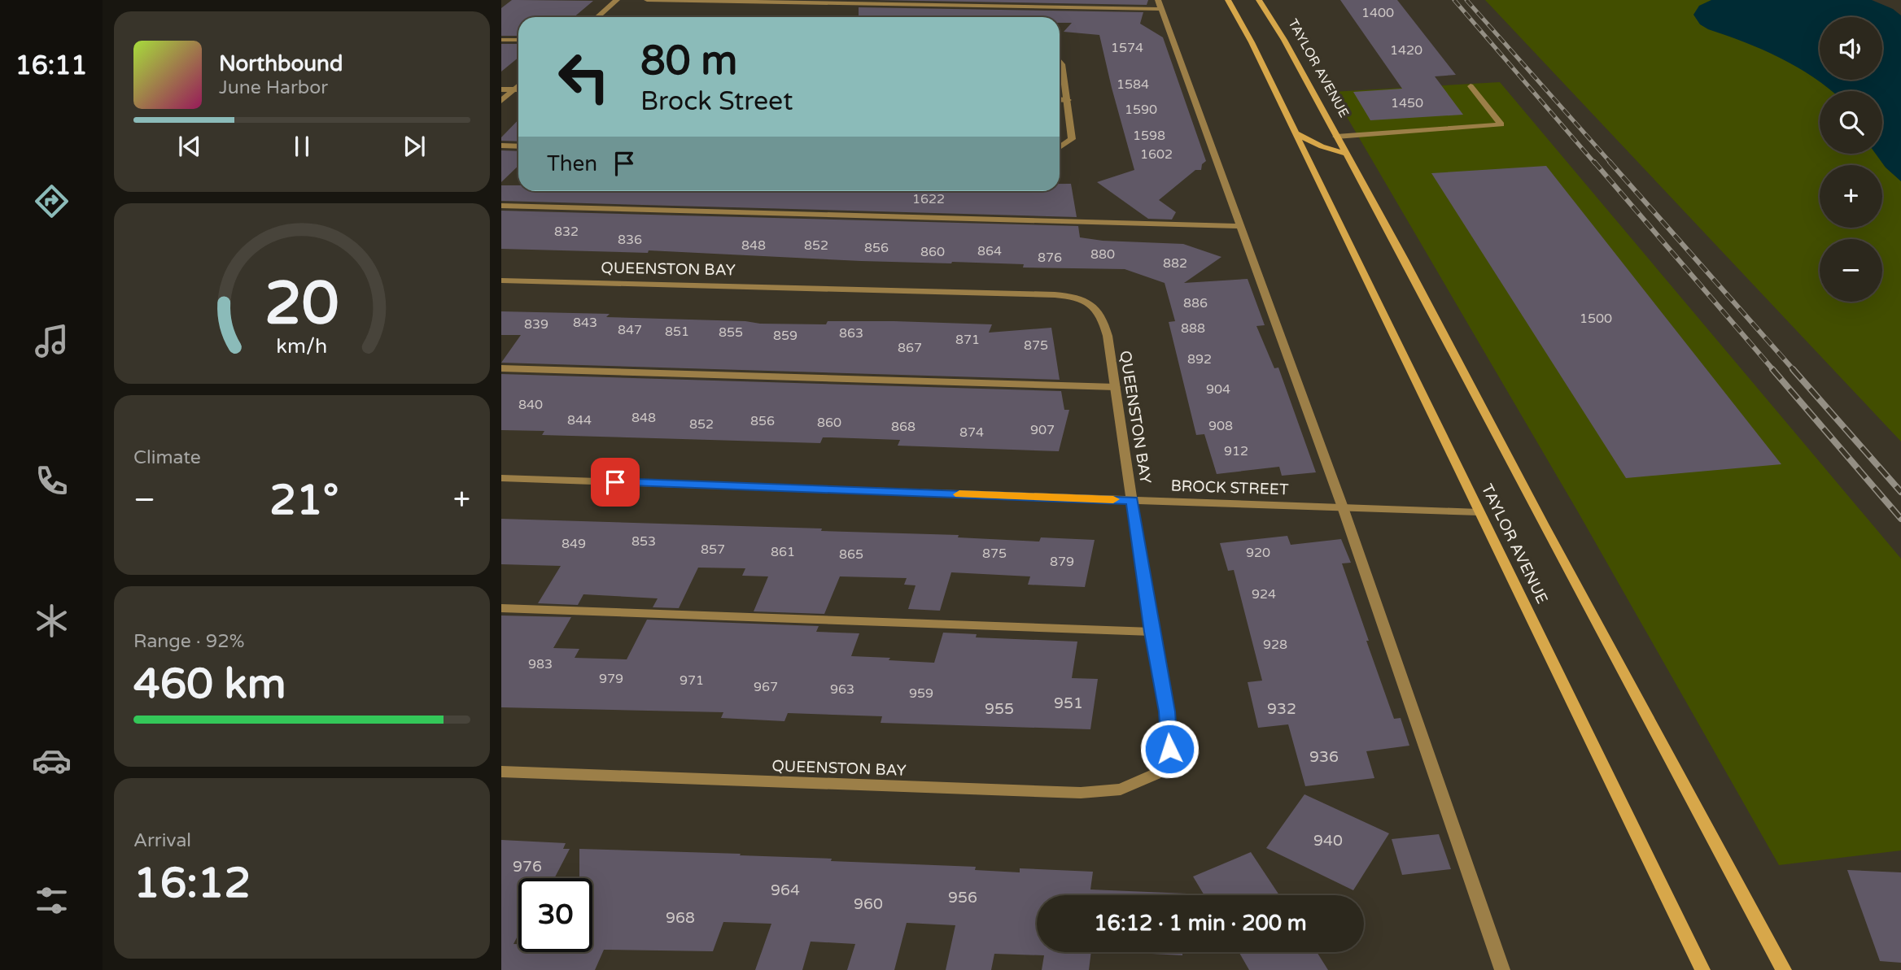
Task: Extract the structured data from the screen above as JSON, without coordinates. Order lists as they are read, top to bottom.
{
  "streets": {
    "main road": ["TAYLOR AVENUE"],
    "street": ["QUEENSTON BAY", "BROCK STREET"]
  },
  "crossings": [
    ["TAYLOR AVENUE", "BROCK STREET"],
    ["QUEENSTON BAY", "BROCK STREET"]
  ],
  "house_numbers": [
    "1400",
    "1574",
    "1420",
    "1584",
    "1450",
    "1590",
    "1598",
    "1602",
    "1622",
    "832",
    "836",
    "848",
    "852",
    "856",
    "864",
    "860",
    "880",
    "876",
    "882",
    "886",
    "1500",
    "843",
    "839",
    "888",
    "847",
    "851",
    "855",
    "863",
    "859",
    "871",
    "875",
    "867",
    "892",
    "904",
    "840",
    "848",
    "844",
    "856",
    "860",
    "852",
    "908",
    "868",
    "907",
    "874",
    "912",
    "853",
    "849",
    "857",
    "861",
    "920",
    "875",
    "865",
    "879",
    "924",
    "928",
    "983",
    "979",
    "971",
    "967",
    "963",
    "959",
    "951",
    "955",
    "932",
    "936",
    "940",
    "976",
    "964",
    "956",
    "960",
    "968"
  ],
  "page": {
    "tabs": "16:11",
    "map_buttons": ["+", "−"],
    "turn": ["80 m", "Brock Street"],
    "song": ["Northbound", "June Harbor"],
    "then": "Then",
    "tile": [
      "Climate",
      ["Range · 92%", "460 km"],
      ["Arrival", "16:12"]
    ],
    "heat": ["−", "21°", "+"],
    "limit": "30",
    "trip": "16:12 · 1 min · 200 m",
    "gauge": ["20", "km/h"]
  }
}
